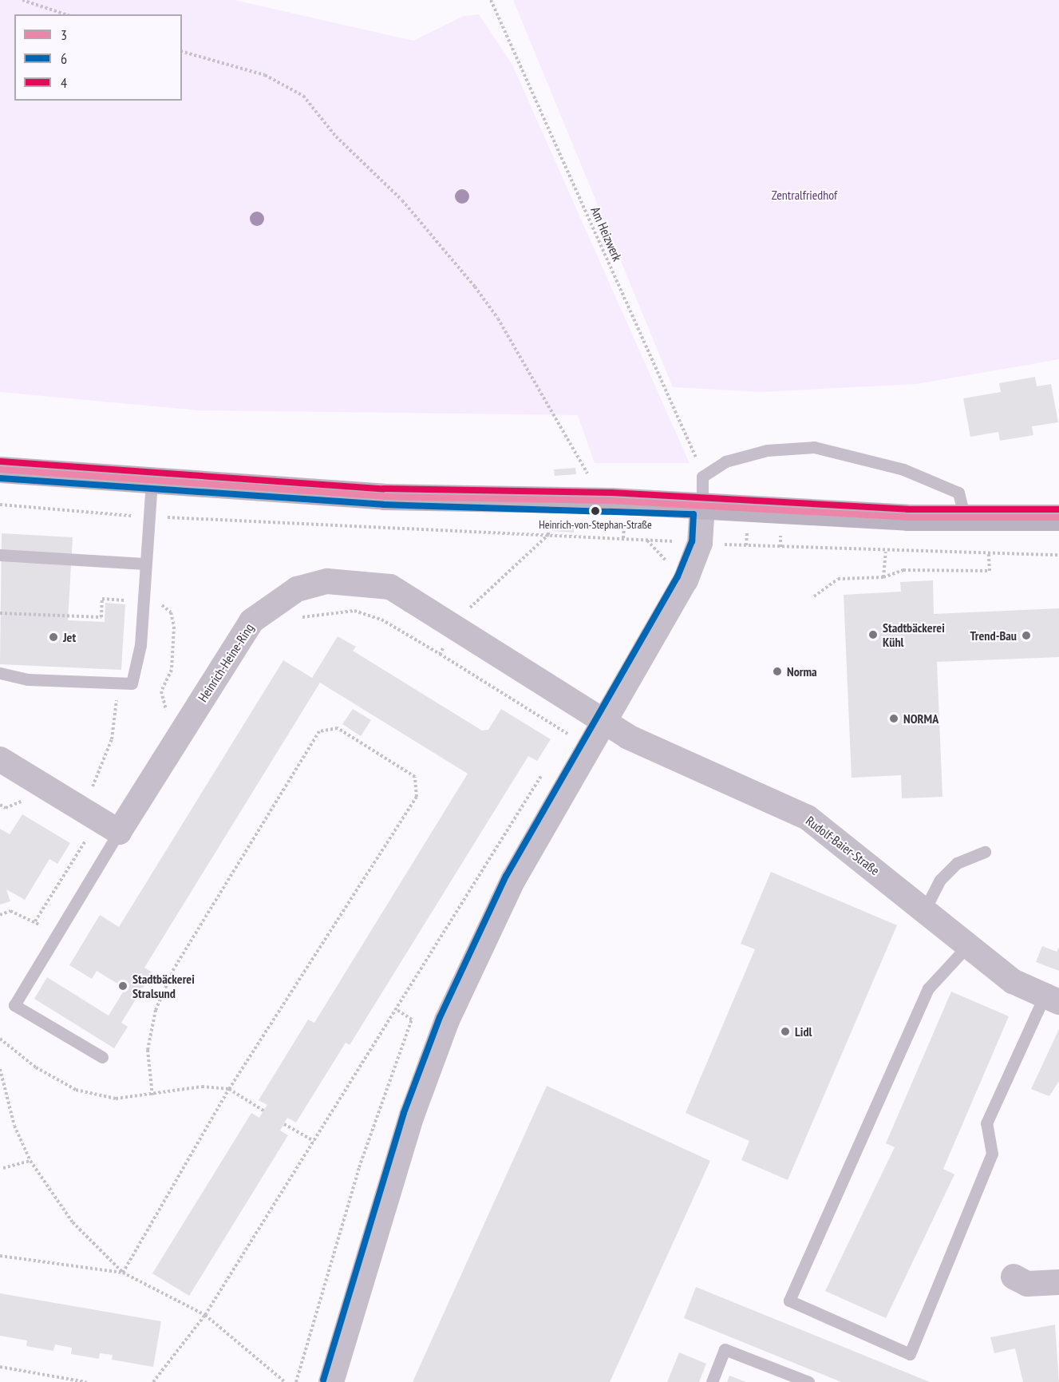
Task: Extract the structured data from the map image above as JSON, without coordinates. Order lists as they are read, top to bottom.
{
  "streets": {
    "street": ["Heinrich-Heine-Ring", "Rudolf-Baier-Straße"],
    "path": ["Am Heizwerk"]
  },
  "crossings": [
    ["Heinrich-Heine-Ring", "Rudolf-Baier-Straße"]
  ],
  "parks": ["Zentralfriedhof"],
  "places": [
    "Heinrich-von-Stephan-Straße",
    "Stadtbäckerei Kühl",
    "Trend-Bau",
    "Jet",
    "Norma",
    "NORMA",
    "Stadtbäckerei Stralsund",
    "Lidl"
  ],
  "lines": ["transit line 4", "transit line 3", "transit line 6"],
  "legend": ["3", "6", "4"]
}
